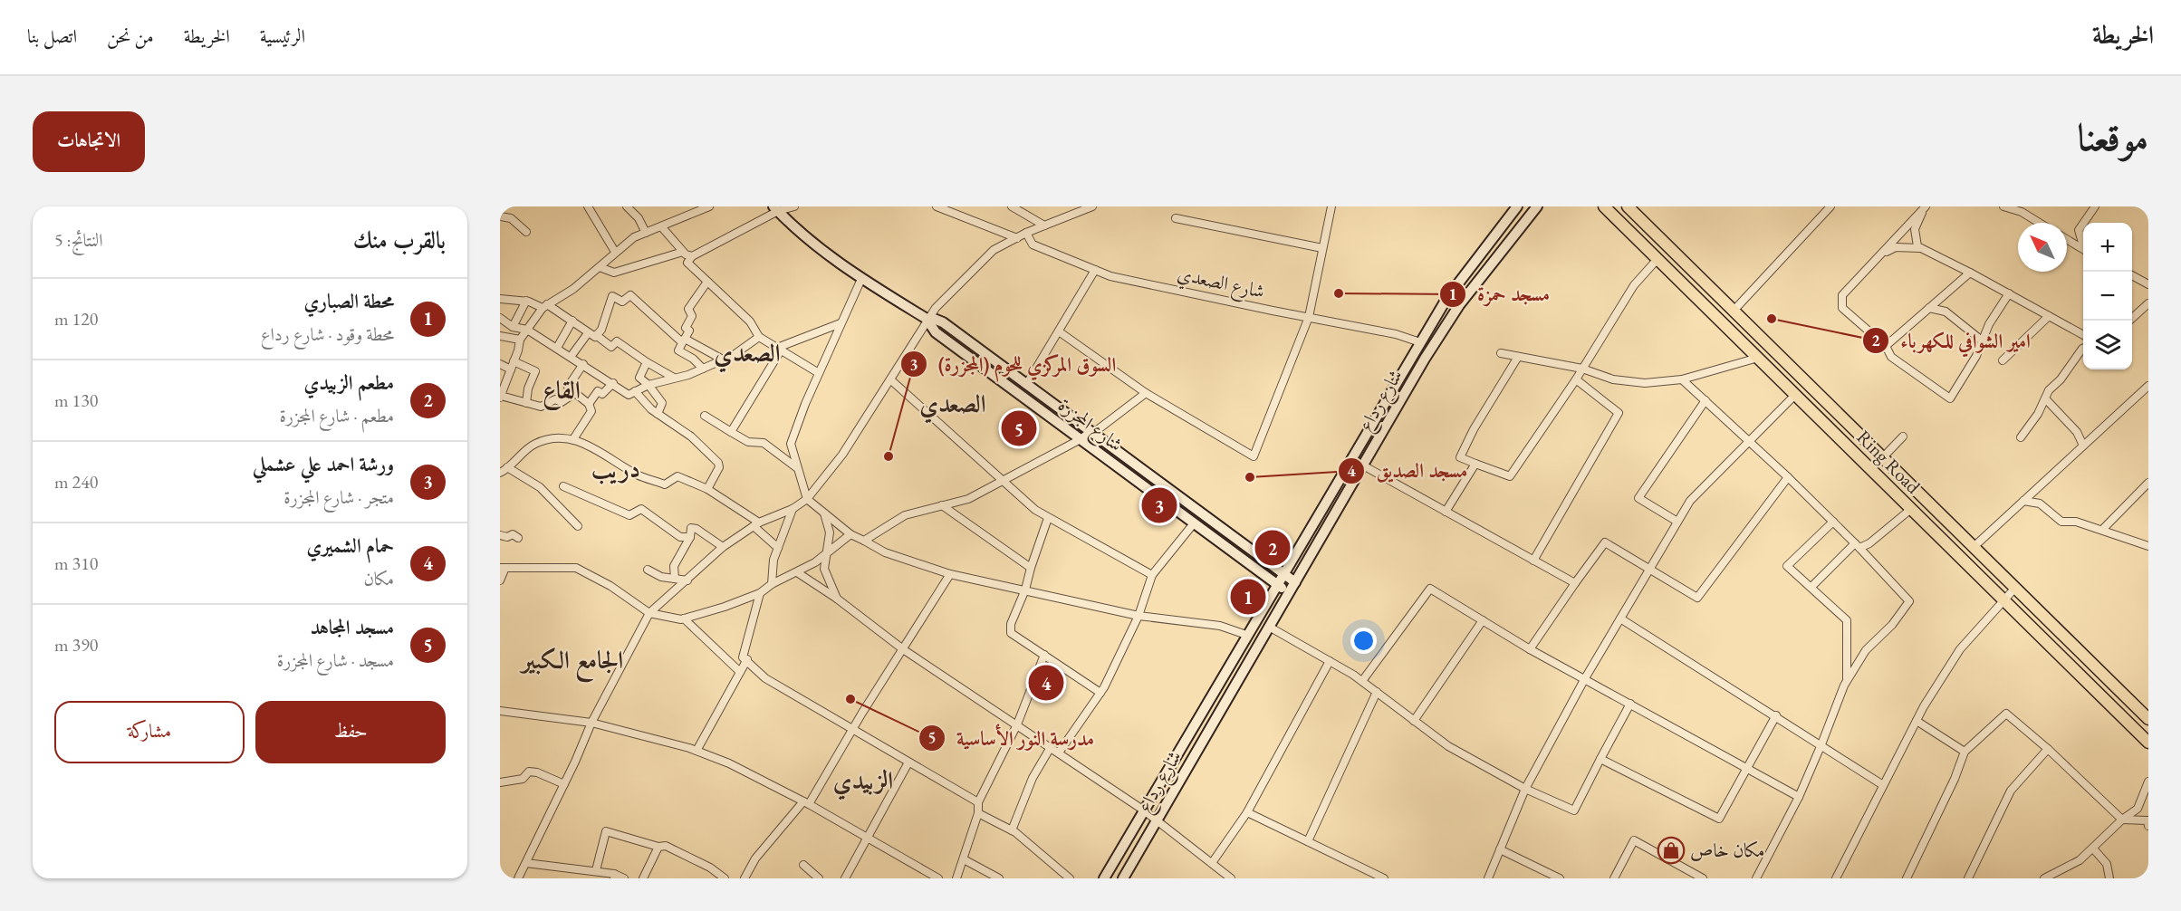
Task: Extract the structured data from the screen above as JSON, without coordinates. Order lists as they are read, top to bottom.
{
  "streets": {
    "main road": ["شارع رداع", "شارع المجزرة", "Ring Road"],
    "street": ["شارع الصعدي"]
  },
  "crossings": [
    ["شارع الصعدي", "شارع رداع"],
    ["شارع رداع", "شارع المجزرة"]
  ],
  "districts": [
    "الصعدي",
    "القاع",
    "الصعدي",
    "دريب",
    "الجامع الكبير",
    "الزبيدي"
  ],
  "places": {
    "other": [
      "مسجد حمزة",
      "امير الشوافي للكهرباء",
      "السوق المركزي للحوم (المجزرة)",
      "مسجد الصديق",
      "مدرسة النور الأساسية"
    ],
    "shop": ["مكان خاص"]
  },
  "north": "top left",
  "page": {
    "header": "الخريطة",
    "nav": [
      "الرئيسية",
      "الخريطة",
      "من نحن",
      "اتصل بنا"
    ],
    "title": "موقعنا",
    "buttons": [
      "الاتجاهات",
      ["حفظ", "مشاركة"]
    ],
    "heading": ["بالقرب منك", "النتائج: 5"],
    "map_buttons": ["+", "−"],
    "list": [
      {
        "mark": "1",
        "name": "محطة الصباري",
        "note": "محطة وقود · شارع رداع",
        "value": "120 m"
      },
      {
        "mark": "2",
        "name": "مطعم الزبيدي",
        "note": "مطعم · شارع المجزرة",
        "value": "130 m"
      },
      {
        "mark": "3",
        "name": "ورشة احمد علي عشملي",
        "note": "متجر · شارع المجزرة",
        "value": "240 m"
      },
      {
        "mark": "4",
        "name": "حمام الشميري",
        "note": "مكان",
        "value": "310 m"
      },
      {
        "mark": "5",
        "name": "مسجد المجاهد",
        "note": "مسجد · شارع المجزرة",
        "value": "390 m"
      }
    ],
    "pins": [
      "5",
      "3",
      "2",
      "1",
      "4"
    ]
  }
}
